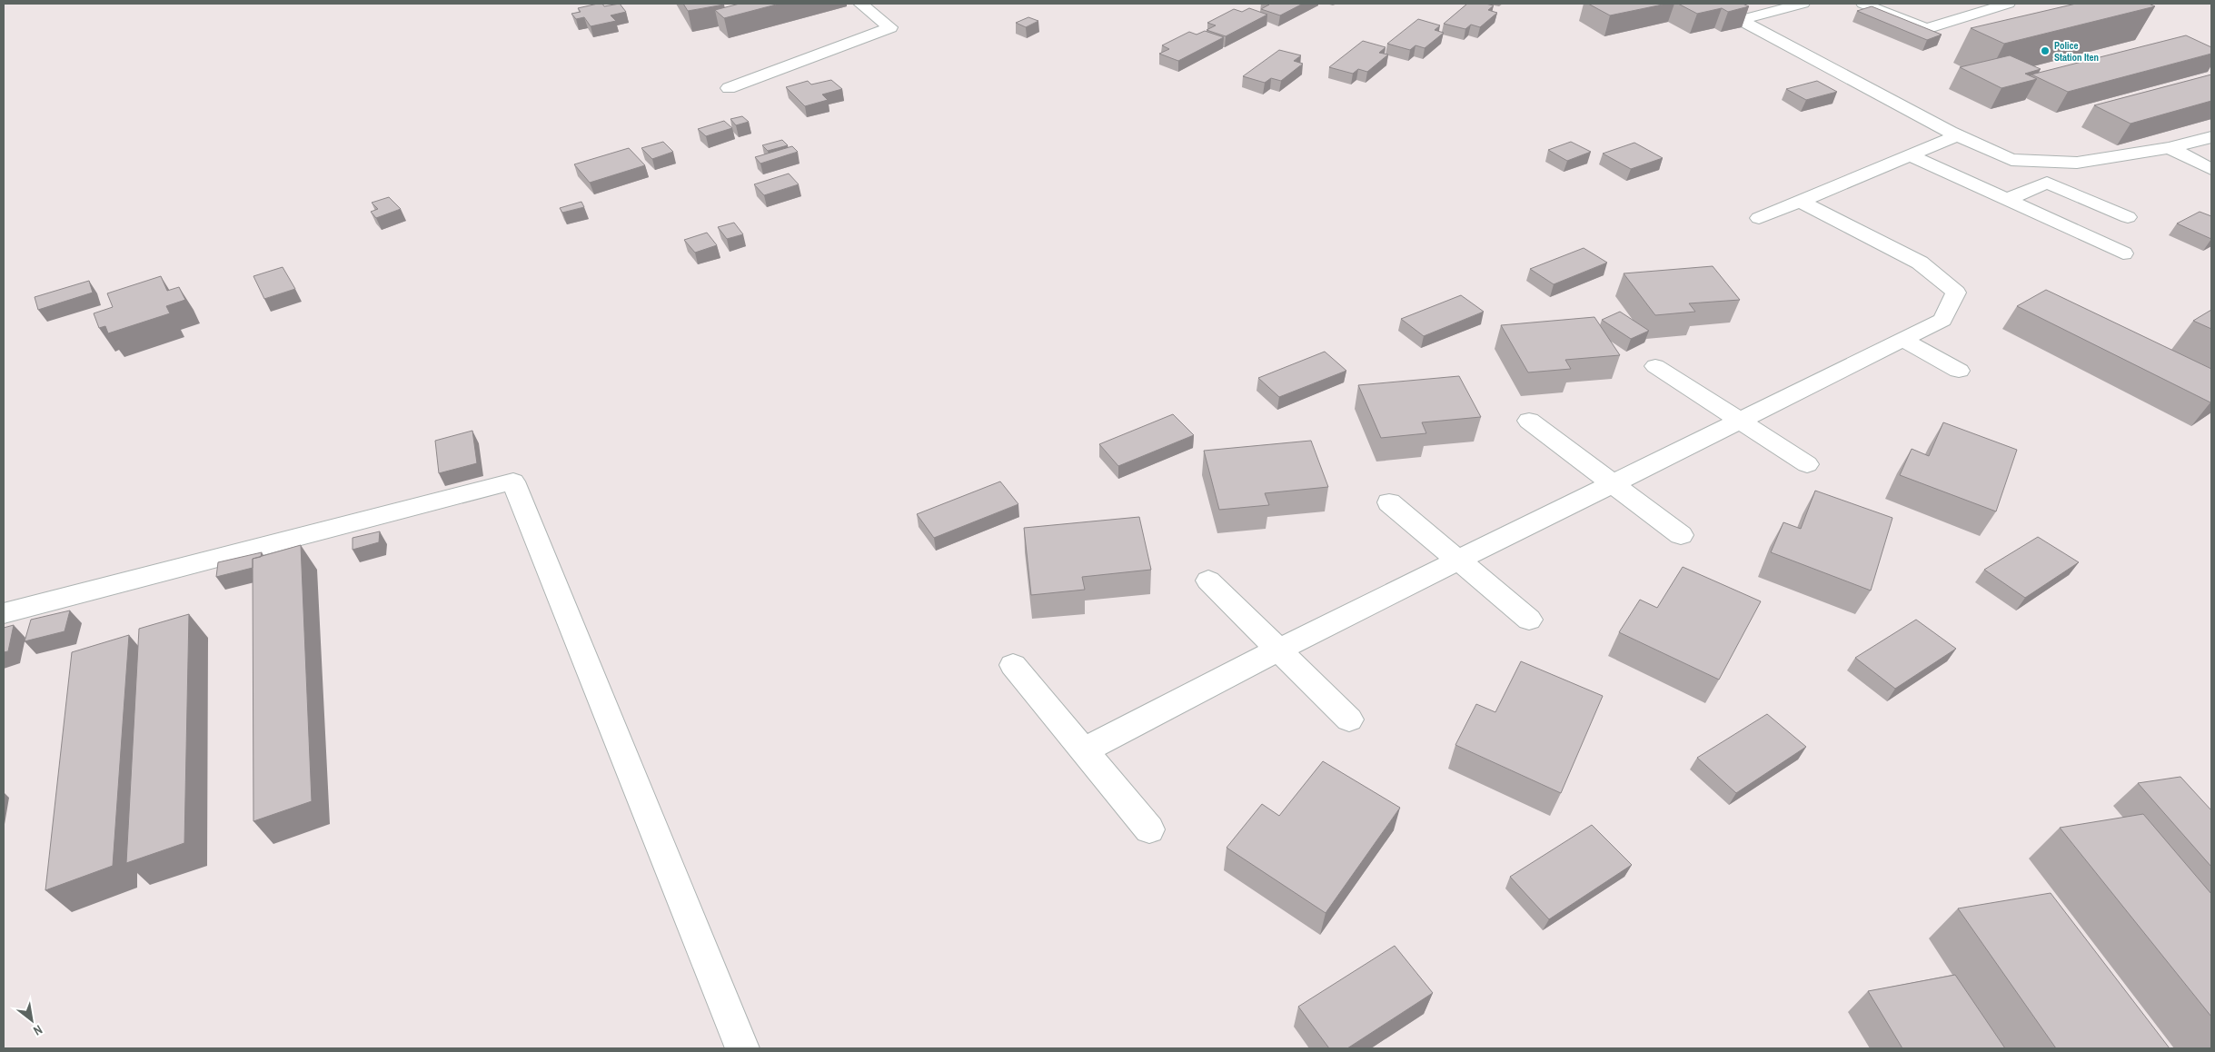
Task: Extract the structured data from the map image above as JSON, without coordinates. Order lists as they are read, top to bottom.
{
  "places": ["Police Station Iten"],
  "north": "bottom right"
}
